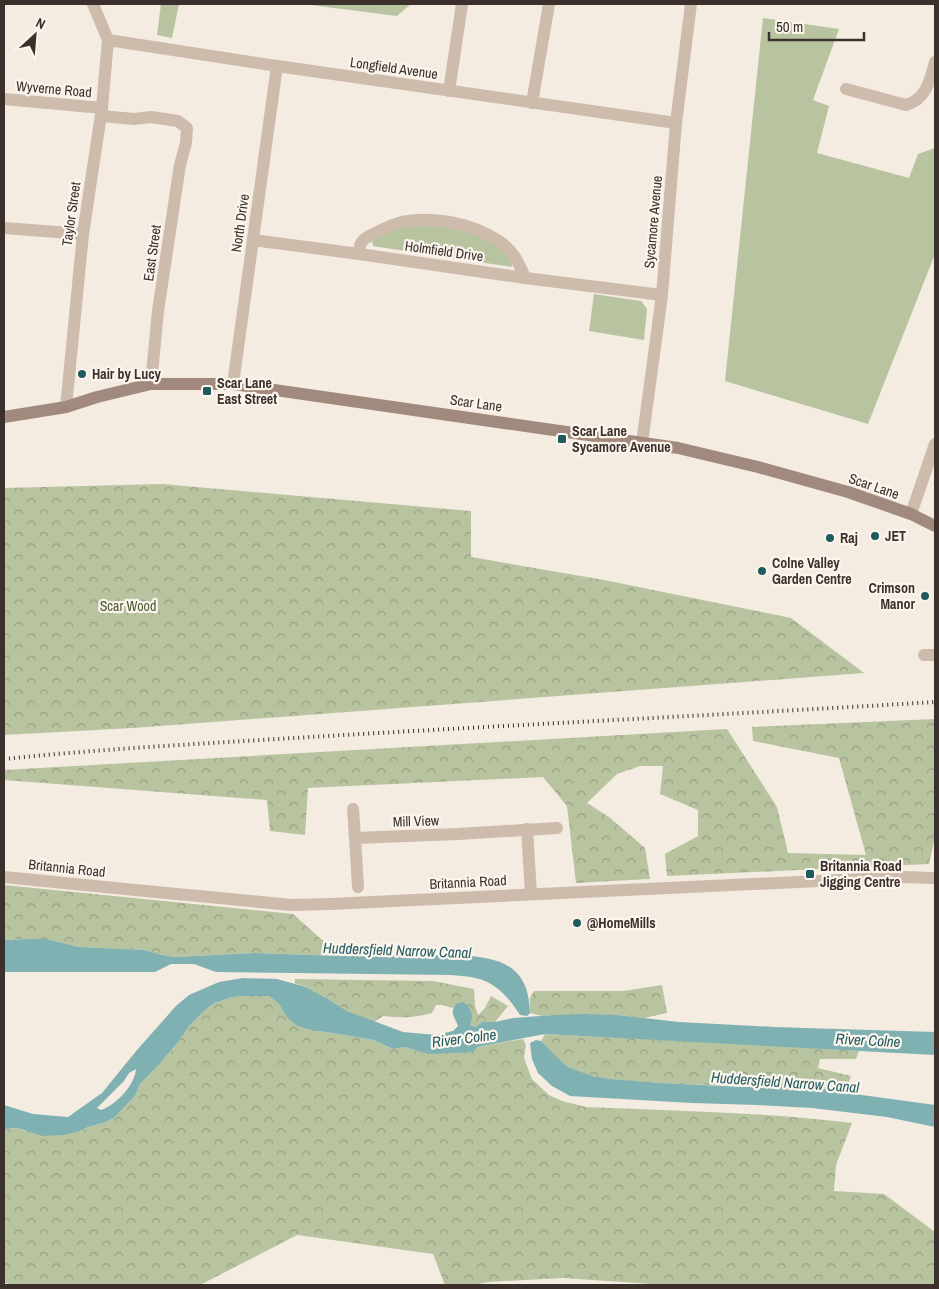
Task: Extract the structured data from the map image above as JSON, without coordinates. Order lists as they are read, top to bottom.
{
  "streets": {
    "main road": ["Scar Lane"],
    "street": [
      "Longfield Avenue",
      "Wyverne Road",
      "Taylor Street",
      "Sycamore Avenue",
      "North Drive",
      "Holmfield Drive",
      "East Street",
      "Mill View",
      "Britannia Road"
    ]
  },
  "crossings": [
    ["Longfield Avenue", "Taylor Street"],
    ["Longfield Avenue", "Sycamore Avenue"],
    ["Longfield Avenue", "North Drive"],
    ["Wyverne Road", "Taylor Street"],
    ["Wyverne Road", "East Street"],
    ["Taylor Street", "Scar Lane"],
    ["Sycamore Avenue", "Holmfield Drive"],
    ["Sycamore Avenue", "Scar Lane"],
    ["North Drive", "Holmfield Drive"],
    ["North Drive", "Scar Lane"],
    ["East Street", "Scar Lane"]
  ],
  "water": ["Huddersfield Narrow Canal", "River Colne"],
  "parks": ["Scar Wood"],
  "places": {
    "other": [
      "Hair by Lucy",
      "JET",
      "Raj",
      "Colne Valley Garden Centre",
      "Crimson Manor",
      "@HomeMills"
    ],
    "transit": ["Scar Lane East Street", "Scar Lane Sycamore Avenue", "Britannia Road Jigging Centre"]
  },
  "scale_bar": "50 m",
  "north": "top right"
}
